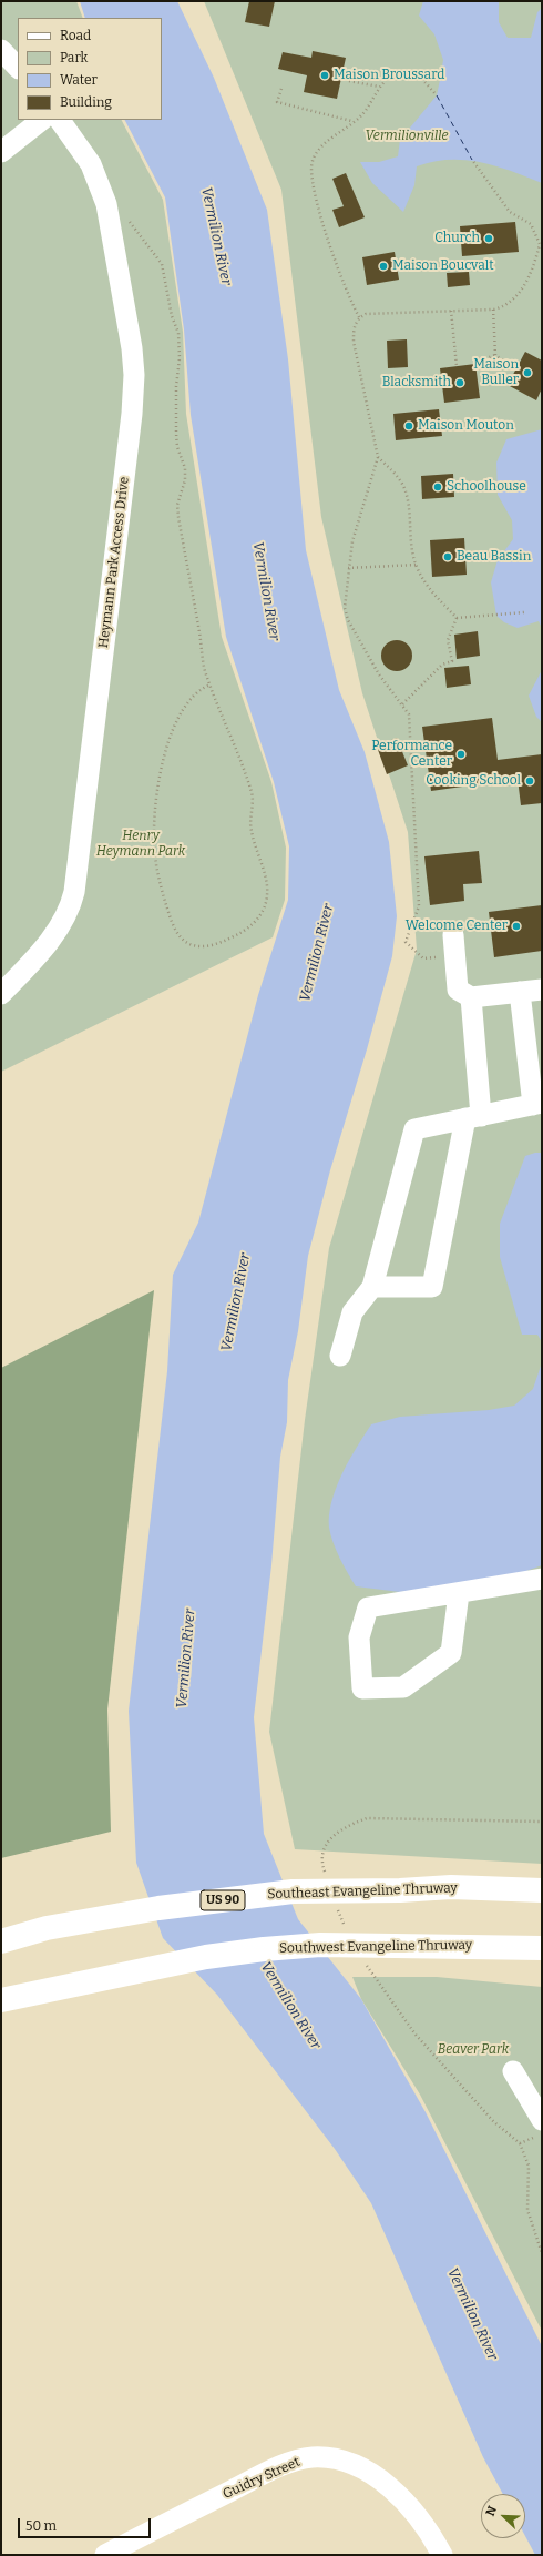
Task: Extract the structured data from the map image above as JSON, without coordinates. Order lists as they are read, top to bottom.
{
  "streets": {
    "highway": ["Southeast Evangeline Thruway", "US 90", "Southwest Evangeline Thruway"],
    "street": ["Heymann Park Access Drive", "Guidry Street"]
  },
  "water": ["Vermilion River"],
  "parks": ["Vermilionville", "Henry Heymann Park", "Beaver Park"],
  "places": [
    "Maison Broussard",
    "Church",
    "Maison Boucvalt",
    "Maison Buller",
    "Blacksmith",
    "Maison Mouton",
    "Schoolhouse",
    "Beau Bassin",
    "Performance Center",
    "Cooking School",
    "Welcome Center"
  ],
  "legend": [
    "Road",
    "Park",
    "Water",
    "Building"
  ],
  "scale_bar": "50 m",
  "north": "top left"
}
